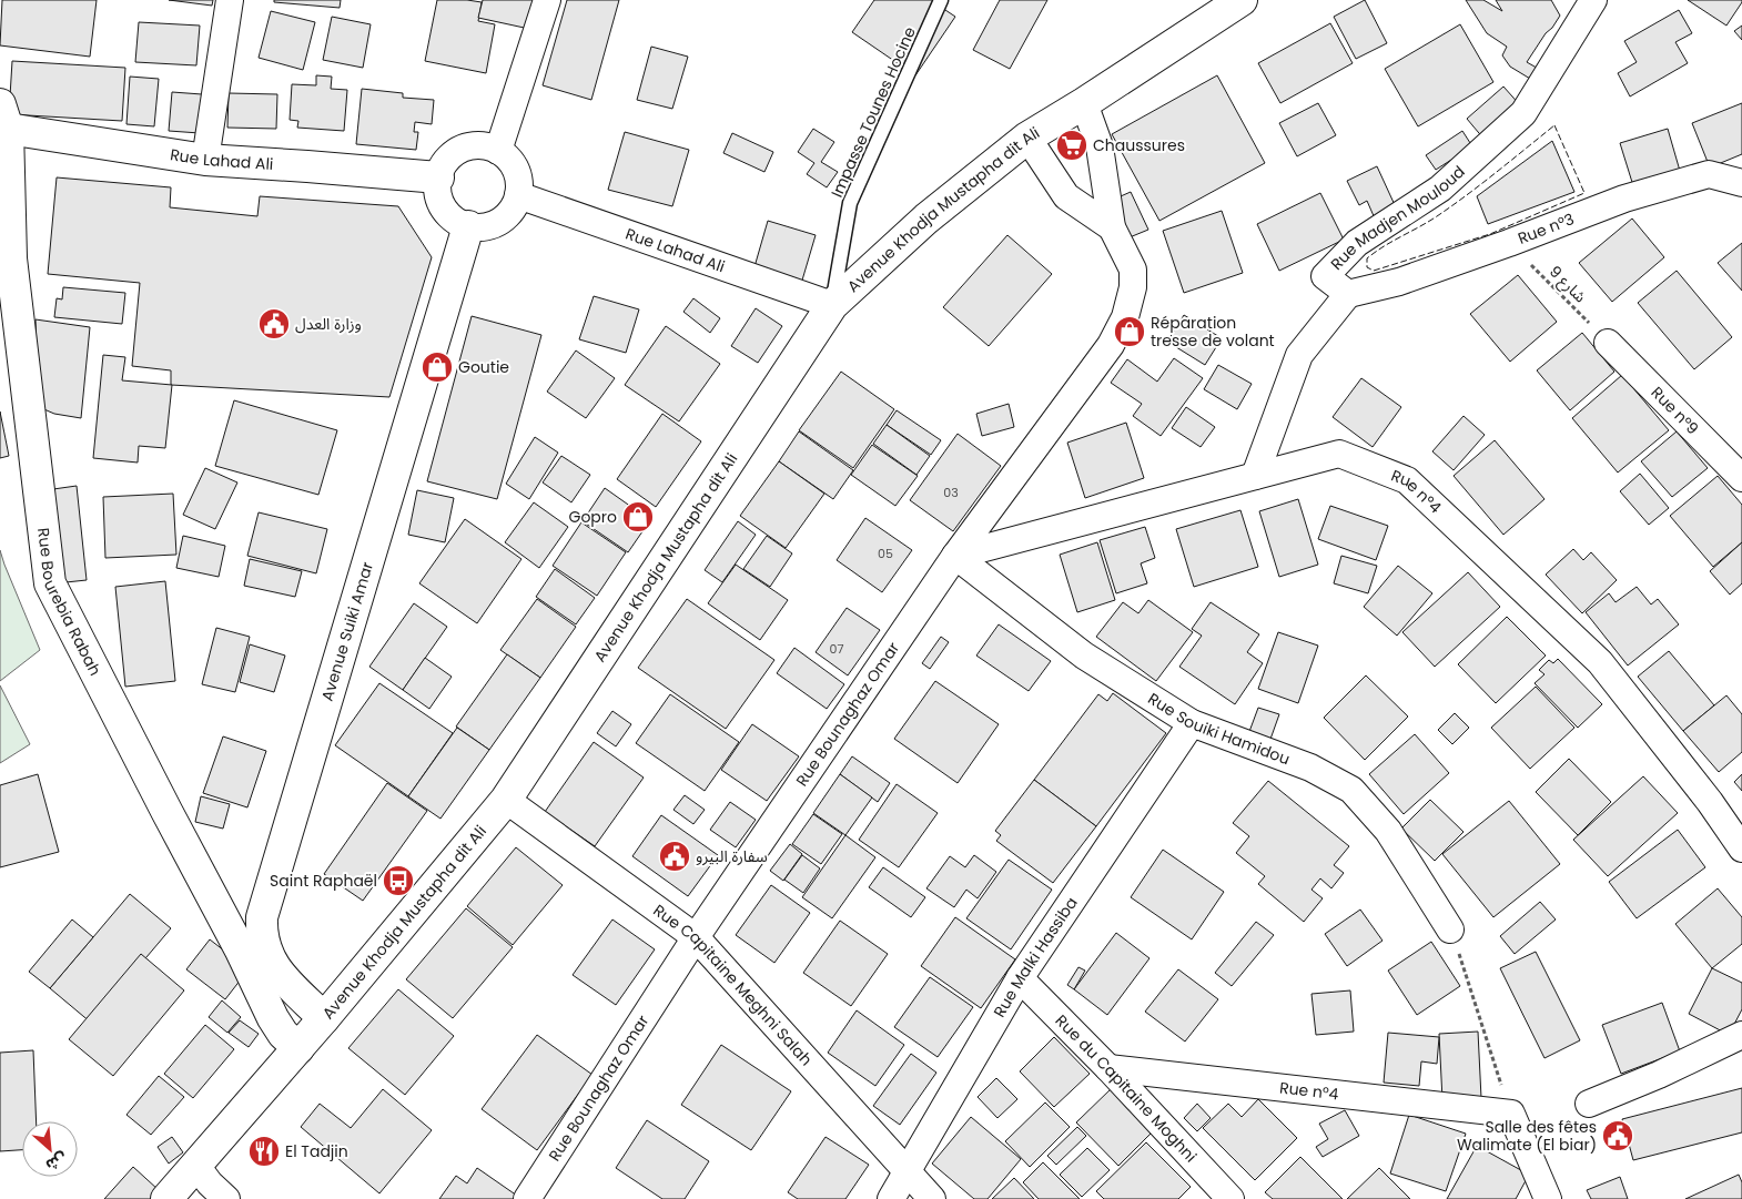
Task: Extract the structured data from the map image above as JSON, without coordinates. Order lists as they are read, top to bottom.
{
  "streets": {
    "street": [
      "Rue Lahad Ali",
      "Avenue Khodja Mustapha dit Ali",
      "Rue Madjen Mouloud",
      "Rue n°3",
      "Rue n°9",
      "Rue n°4",
      "Rue Bourebia Rabah",
      "Avenue Suiki Amar",
      "Rue Bounaghaz Omar",
      "Rue Souiki Hamidou",
      "Rue Malki Hassiba",
      "Rue Capitaine Meghni Salah",
      "Rue du Capitaine Moghni"
    ],
    "lane": ["Impasse Tounes Hocine"],
    "path": ["شارع 9"]
  },
  "crossings": [
    ["Impasse Tounes Hocine", "Rue Lahad Ali"],
    ["Impasse Tounes Hocine", "Avenue Khodja Mustapha dit Ali"],
    ["Rue Lahad Ali", "Avenue Khodja Mustapha dit Ali"],
    ["Rue Lahad Ali", "Rue Bourebia Rabah"],
    ["Rue Lahad Ali", "Avenue Suiki Amar"],
    ["Avenue Khodja Mustapha dit Ali", "Rue Bourebia Rabah"],
    ["Avenue Khodja Mustapha dit Ali", "Avenue Suiki Amar"],
    ["Avenue Khodja Mustapha dit Ali", "Rue Capitaine Meghni Salah"],
    ["Rue Madjen Mouloud", "Rue n°3"],
    ["Rue Madjen Mouloud", "Rue n°4"],
    ["Rue n°3", "شارع 9"],
    ["شارع 9", "Rue n°9"],
    ["Rue n°4", "Rue Bounaghaz Omar"],
    ["Rue n°4", "Rue Souiki Hamidou"],
    ["Rue n°4", "Rue du Capitaine Moghni"],
    ["Rue Bourebia Rabah", "Avenue Suiki Amar"],
    ["Rue Bounaghaz Omar", "Rue Souiki Hamidou"],
    ["Rue Bounaghaz Omar", "Rue Capitaine Meghni Salah"],
    ["Rue Souiki Hamidou", "Rue Malki Hassiba"],
    ["Rue Malki Hassiba", "Rue Capitaine Meghni Salah"],
    ["Rue Malki Hassiba", "Rue du Capitaine Moghni"]
  ],
  "places": {
    "supermarket": ["Chaussures"],
    "public building": ["وزارة العدل", "سفارة البيرو", "Salle des fêtes Walimate (El biar)"],
    "shop": ["Réparation tresse de volant", "Goutie", "Gopro"],
    "bus stop": ["Saint Raphaël"],
    "restaurant": ["El Tadjin"]
  },
  "house_numbers": ["03", "05", "07"],
  "north": "bottom right"
}
